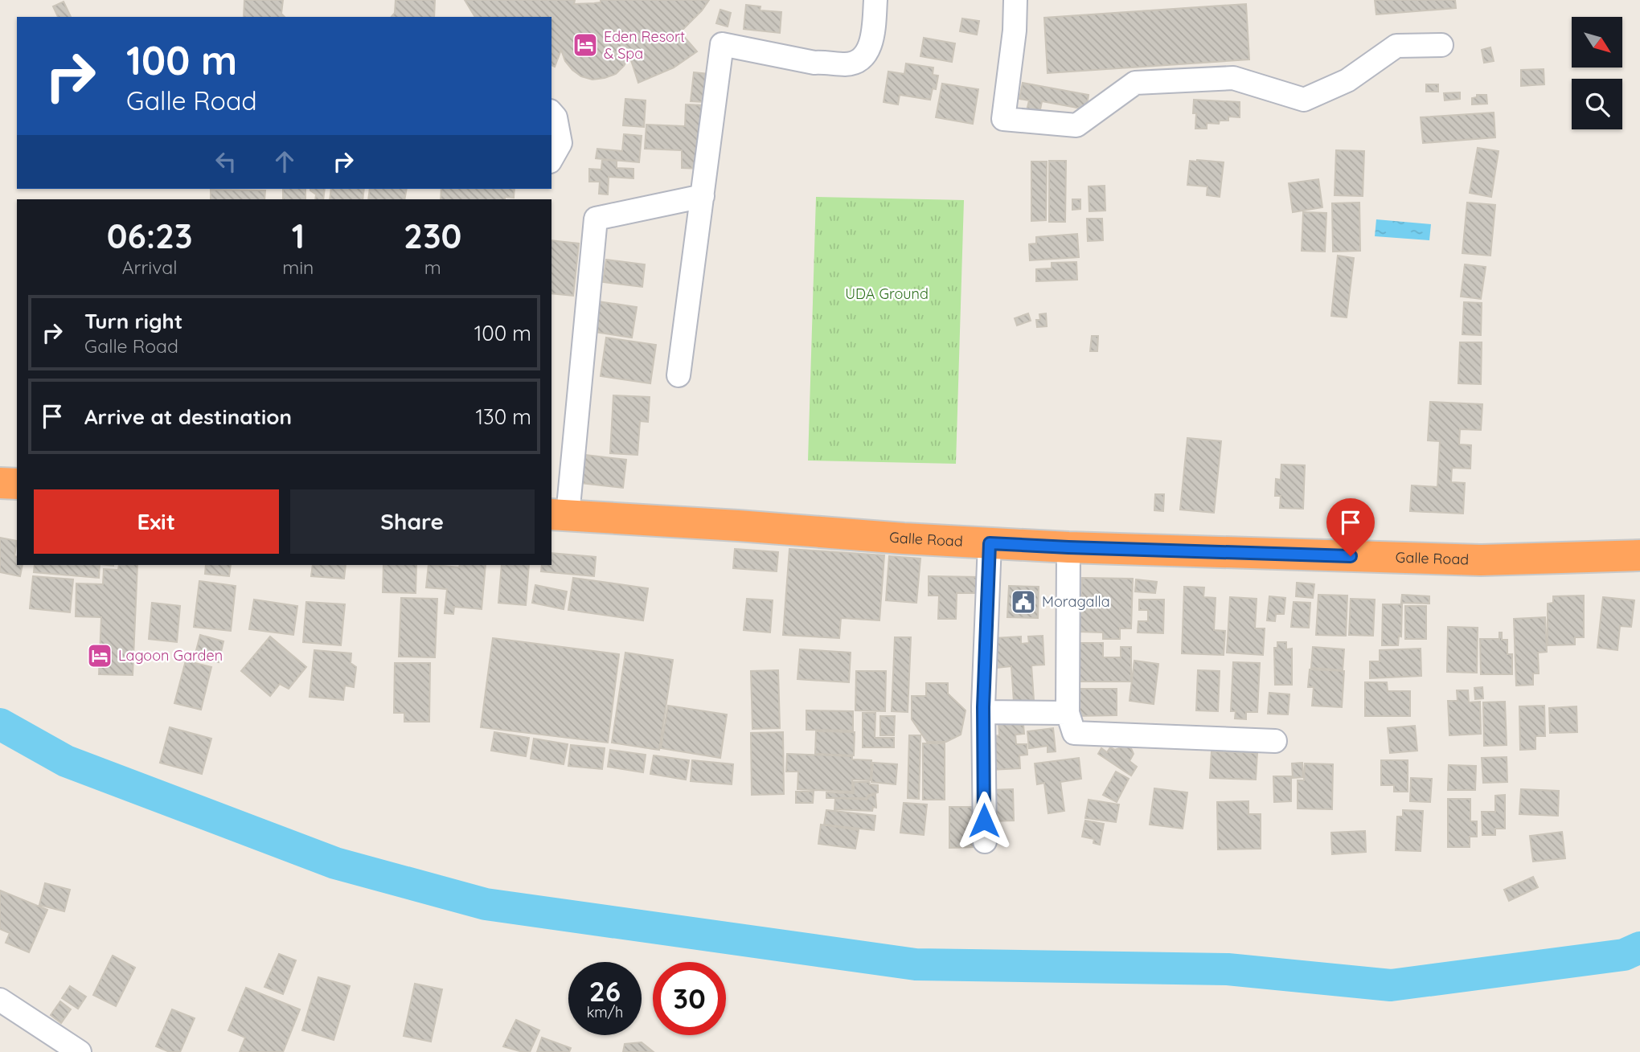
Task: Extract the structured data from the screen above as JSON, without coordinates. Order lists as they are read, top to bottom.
{
  "streets": {
    "highway": ["Galle Road"]
  },
  "parks": ["UDA Ground"],
  "places": {
    "hotel": ["Eden Resort & Spa", "Lagoon Garden"],
    "public building": ["Moragalla"]
  },
  "north": "bottom right",
  "page": {
    "turn": ["100 m", "Galle Road"],
    "eta": [
      "06:23",
      "Arrival",
      "1",
      "min",
      "230",
      "m"
    ],
    "list": [
      {
        "name": "Turn right",
        "note": "Galle Road",
        "value": "100 m"
      },
      {
        "name": "Arrive at destination",
        "value": "130 m"
      }
    ],
    "buttons": ["Exit", "Share"],
    "speed": "26 km/h",
    "limit": "30"
  }
}
